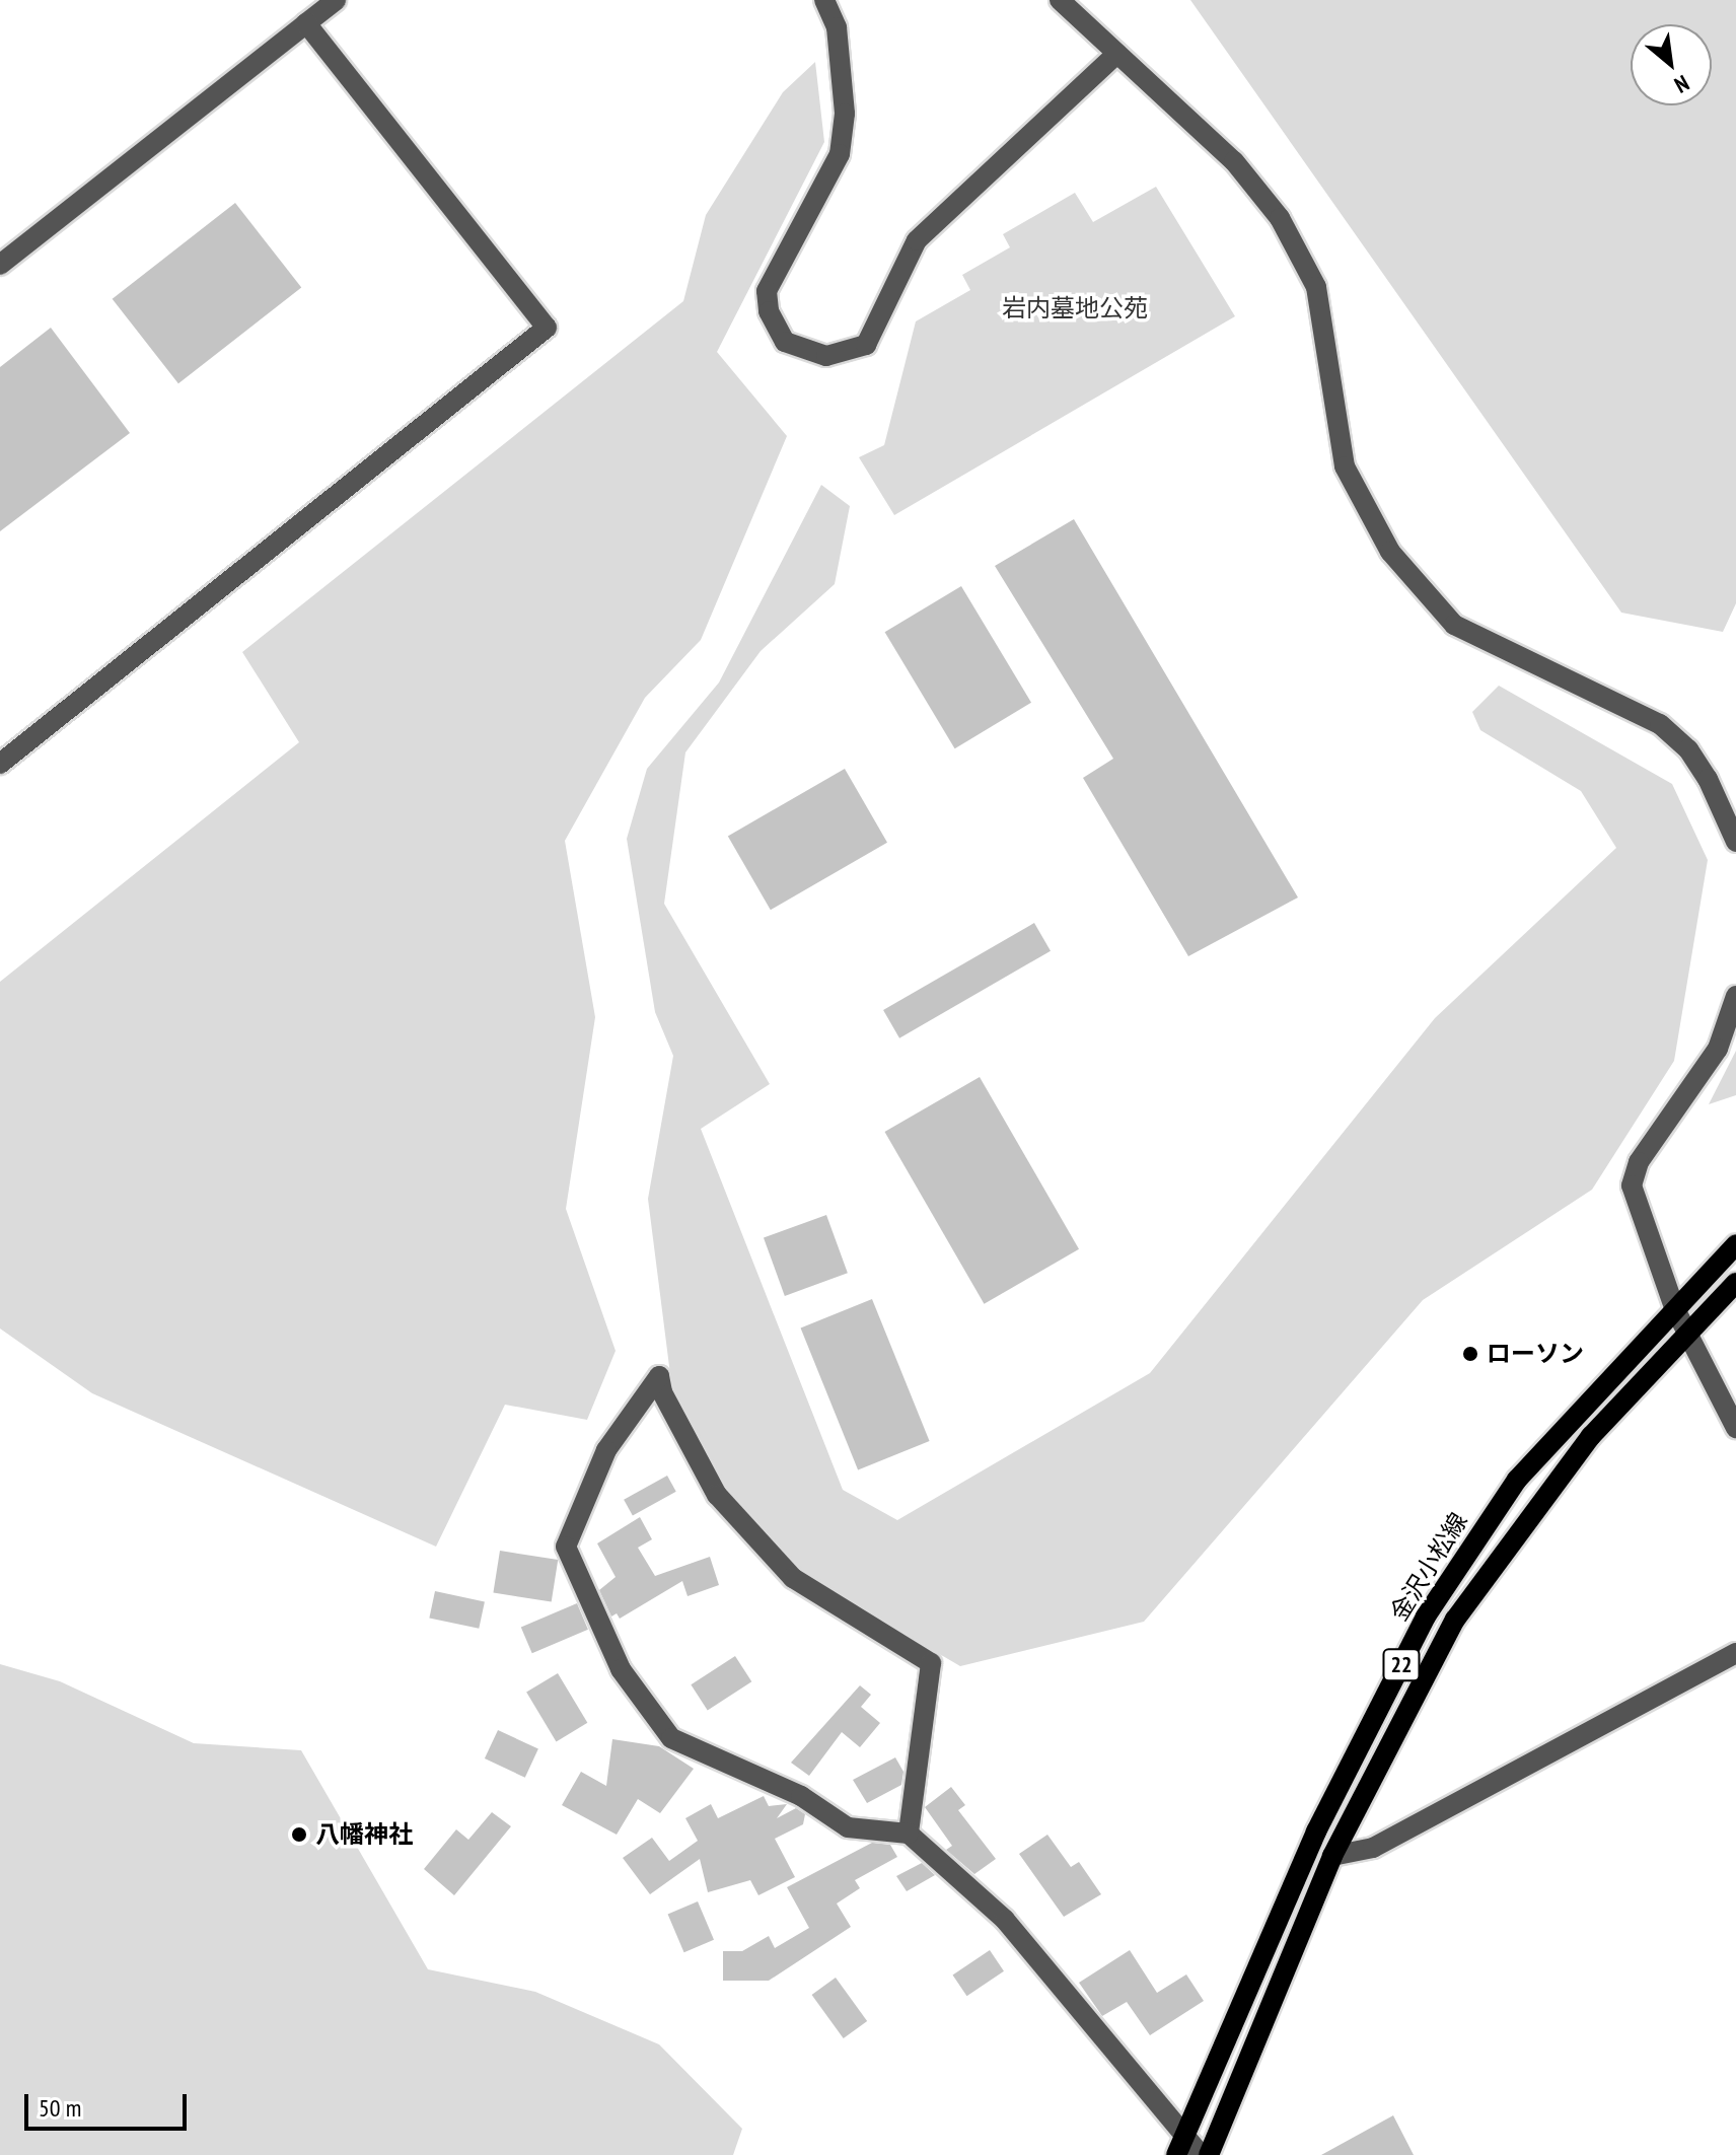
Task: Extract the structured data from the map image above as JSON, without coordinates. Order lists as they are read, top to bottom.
{
  "streets": {
    "main road": ["金沢小松線", "22"]
  },
  "parks": ["岩内墓地公苑"],
  "places": ["ローソン", "八幡神社"],
  "scale_bar": "50 m",
  "north": "bottom right"
}
